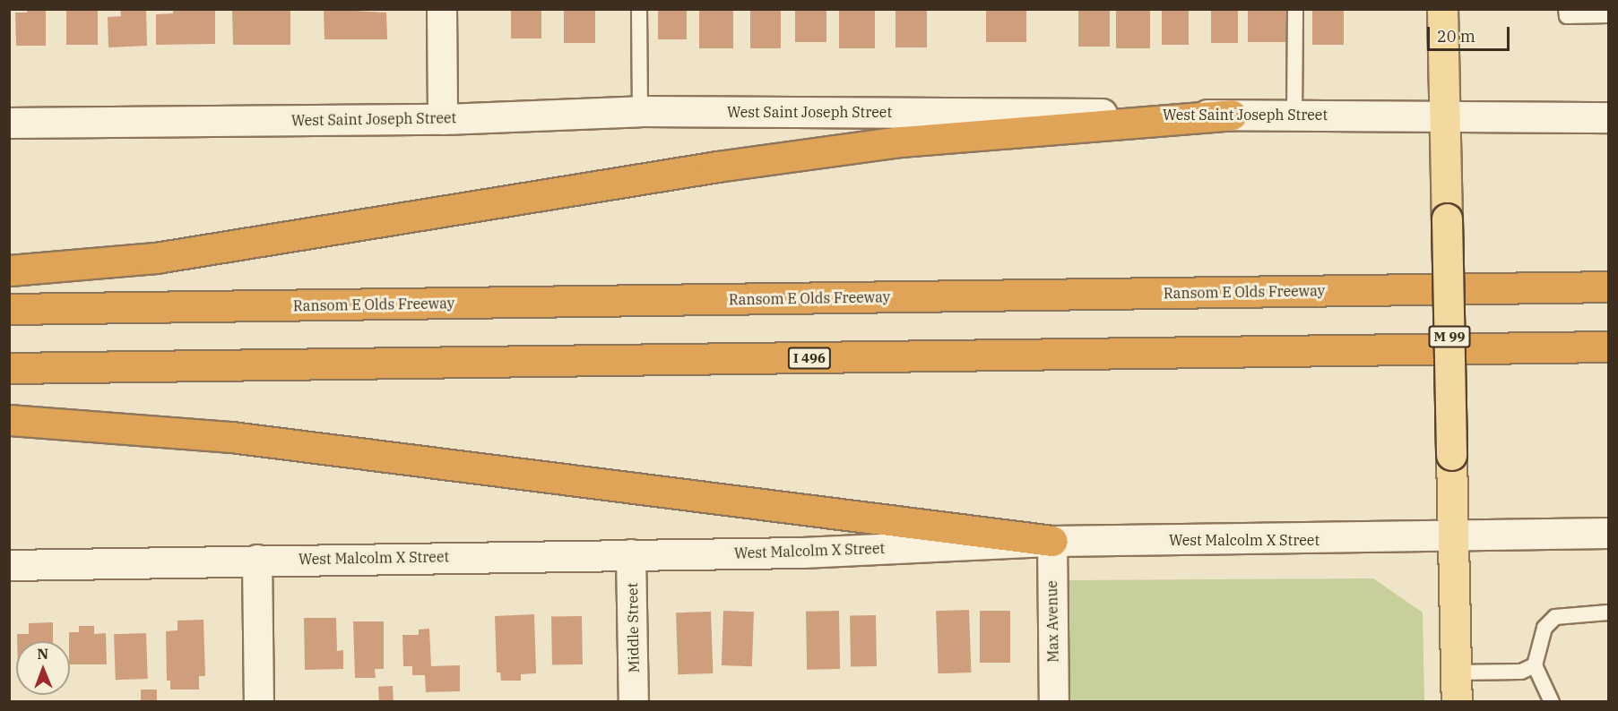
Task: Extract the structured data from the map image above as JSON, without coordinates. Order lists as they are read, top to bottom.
{
  "streets": {
    "highway": ["Ransom E Olds Freeway", "I 496"],
    "main road": ["West Saint Joseph Street", "M 99", "West Malcolm X Street"],
    "street": ["Max Avenue", "Middle Street"]
  },
  "crossings": [
    ["West Saint Joseph Street", "M 99"],
    ["M 99", "West Malcolm X Street"],
    ["West Malcolm X Street", "Max Avenue"],
    ["West Malcolm X Street", "Middle Street"]
  ],
  "scale_bar": "20 m",
  "north": "top"
}
